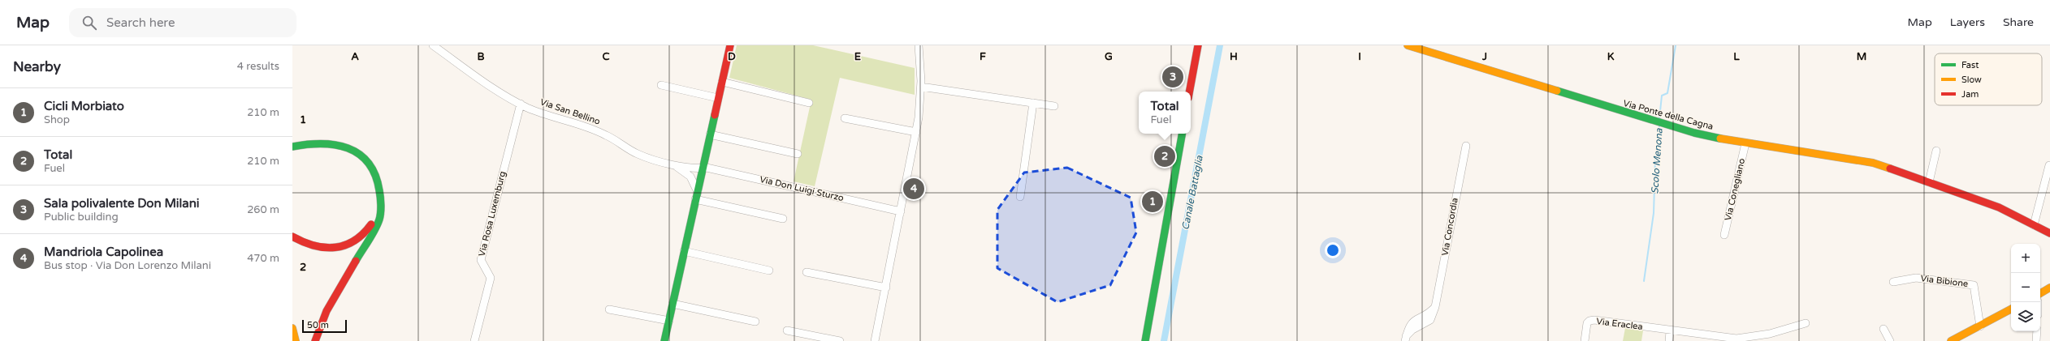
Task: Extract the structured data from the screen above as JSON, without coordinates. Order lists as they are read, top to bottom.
{
  "streets": {
    "main road": ["Via Ponte della Cagna"],
    "street": [
      "Via San Bellino",
      "Via Don Luigi Sturzo",
      "Via Conegliano",
      "Via Rosa Luxemburg",
      "Via Concordia",
      "Via Bibione",
      "Via Eraclea"
    ]
  },
  "crossings": [
    ["Via San Bellino", "Via Don Luigi Sturzo"],
    ["Via San Bellino", "Via Rosa Luxemburg"],
    ["Via Ponte della Cagna", "Via Conegliano"]
  ],
  "water": ["Scolo Menona", "Canale Battaglia"],
  "legend": ["Fast", "Slow", "Jam"],
  "scale_bar": "50 m",
  "page": {
    "header": "Map",
    "search": "Search here",
    "nav": ["Map", "Layers", "Share"],
    "heading": ["Nearby", "4 results"],
    "pins": [
      "3",
      "2",
      "4",
      "1"
    ],
    "list": [
      {
        "mark": "1",
        "name": "Cicli Morbiato",
        "note": "Shop",
        "value": "210 m"
      },
      {
        "mark": "2",
        "name": "Total",
        "note": "Fuel",
        "value": "210 m"
      },
      {
        "mark": "3",
        "name": "Sala polivalente Don Milani",
        "note": "Public building",
        "value": "260 m"
      },
      {
        "mark": "4",
        "name": "Mandriola Capolinea",
        "note": "Bus stop · Via Don Lorenzo Milani",
        "value": "470 m"
      }
    ],
    "popup": ["Total", "Fuel"],
    "map_buttons": ["+", "−"],
    "scale": "50 m"
  },
  "grid": {
    "columns": [
      "A",
      "B",
      "C",
      "D",
      "E",
      "F",
      "G",
      "H",
      "I",
      "J",
      "K",
      "L",
      "M"
    ],
    "rows": ["1", "2"]
  }
}
